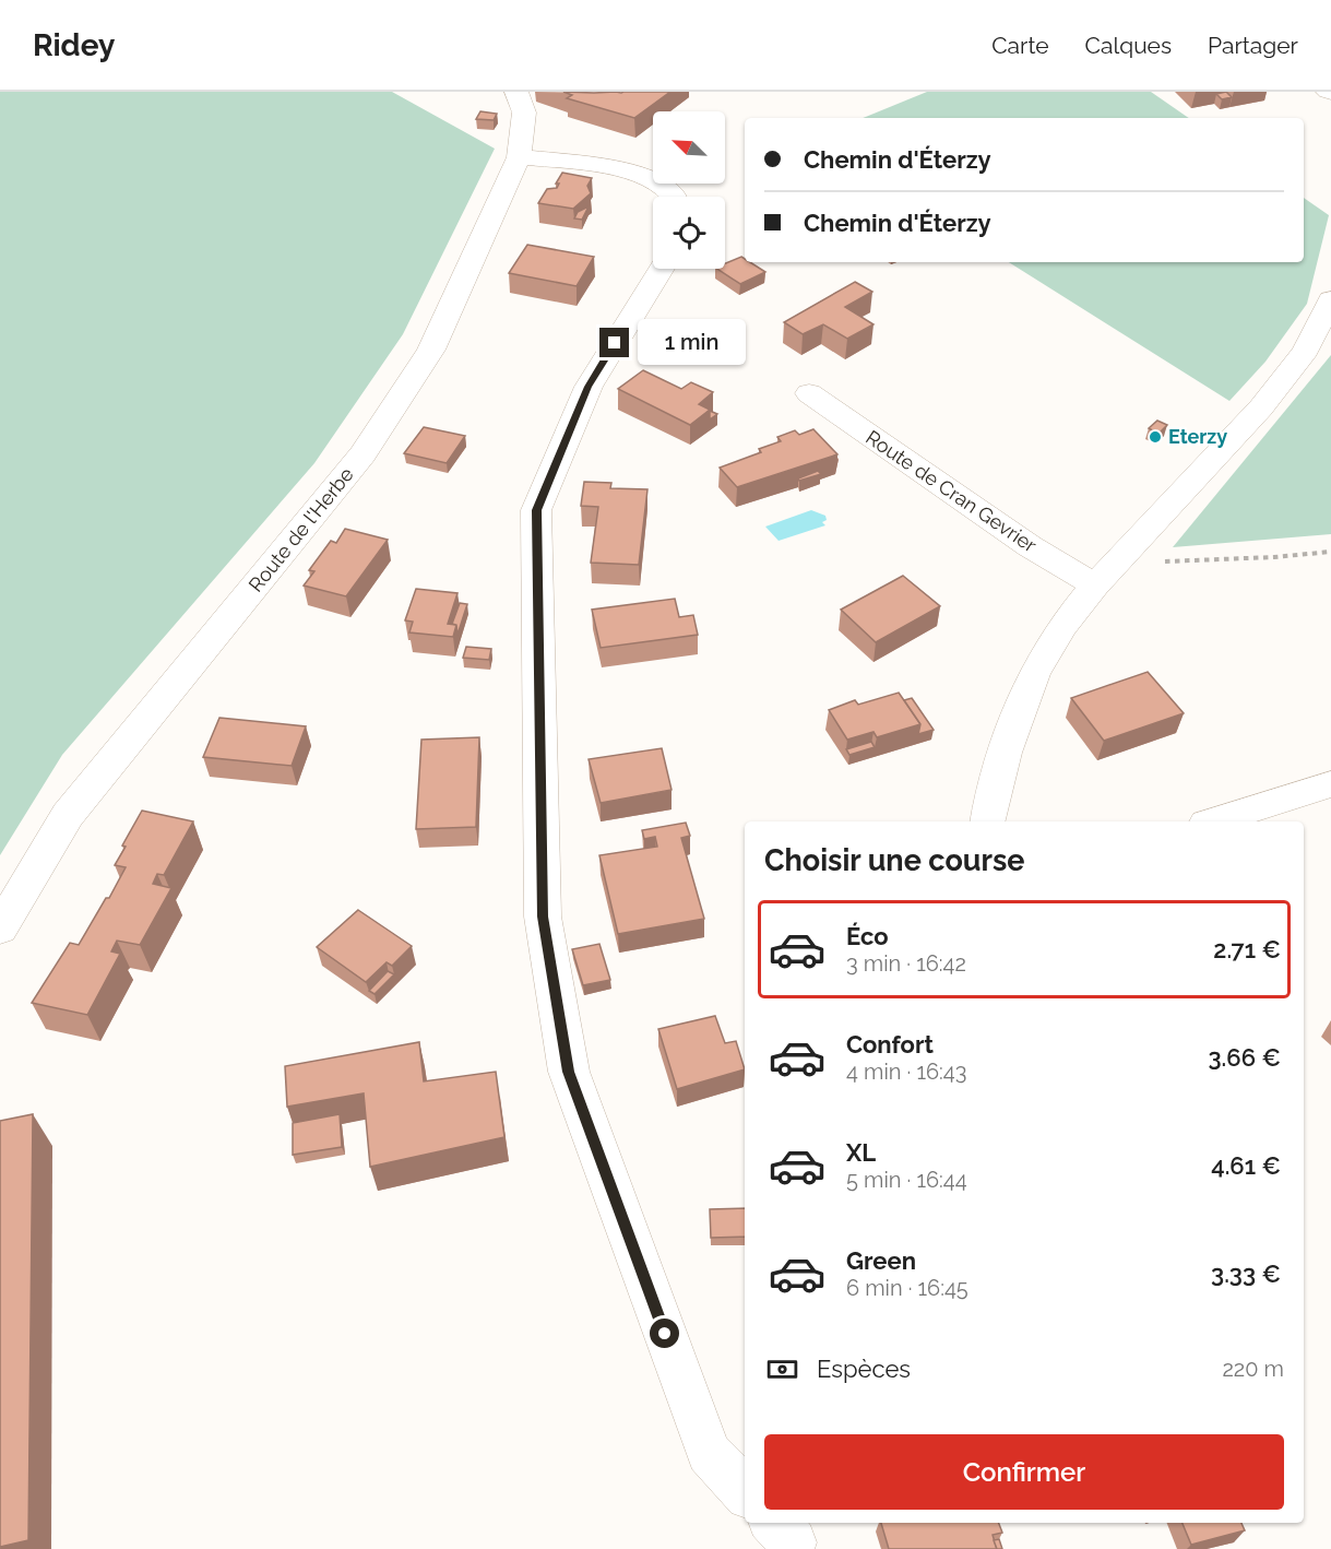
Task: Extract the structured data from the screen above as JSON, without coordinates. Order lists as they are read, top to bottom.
{
  "streets": {
    "street": ["Route de Cran Gevrier", "Route de l'Herbe"]
  },
  "places": ["Eterzy"],
  "north": "top left",
  "page": {
    "header": "Ridey",
    "nav": ["Carte", "Calques", "Partager"],
    "banner": ["Chemin d'Éterzy", "Chemin d'Éterzy"],
    "bubble": "1 min",
    "heading": "Choisir une course",
    "list": [
      {
        "name": "Éco",
        "note": "3 min · 16:42",
        "value": "2.71 €"
      },
      {
        "name": "Confort",
        "note": "4 min · 16:43",
        "value": "3.66 €"
      },
      {
        "name": "XL",
        "note": "5 min · 16:44",
        "value": "4.61 €"
      },
      {
        "name": "Green",
        "note": "6 min · 16:45",
        "value": "3.33 €"
      }
    ],
    "pay": ["Espèces", "220 m"],
    "buttons": "Confirmer"
  }
}
